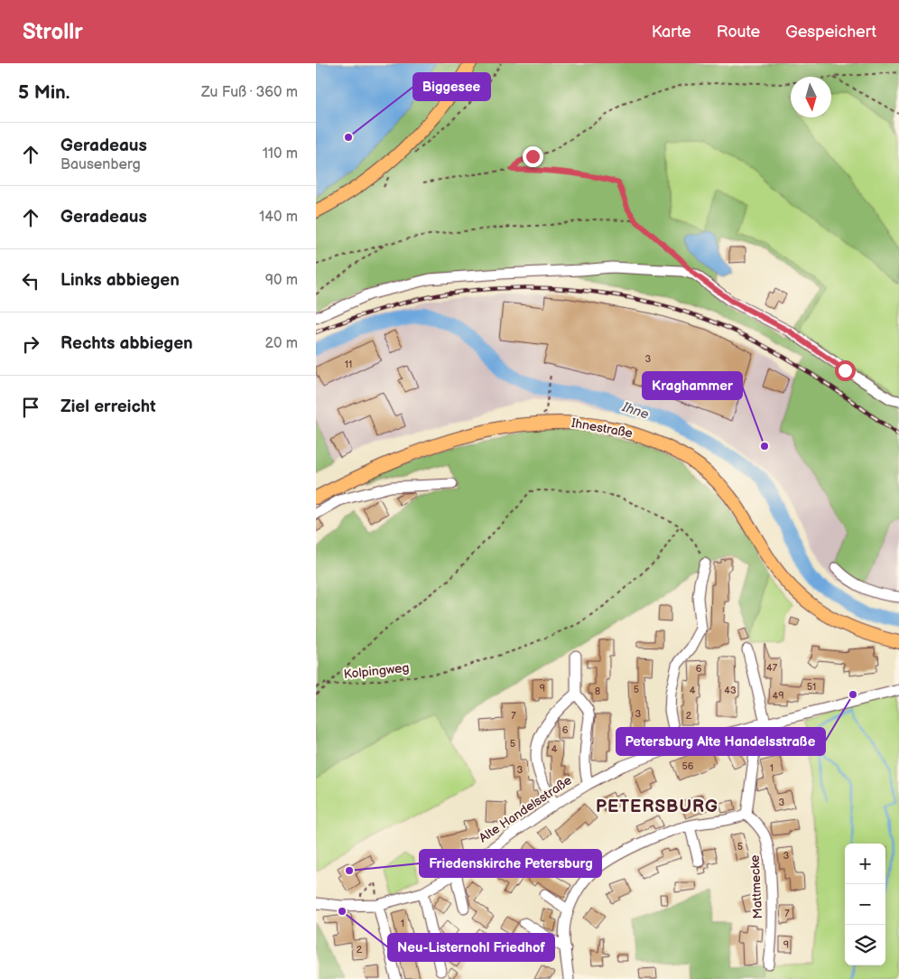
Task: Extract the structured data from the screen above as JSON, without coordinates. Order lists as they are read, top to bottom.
{
  "streets": {
    "main road": ["Ihnestraße"],
    "street": ["Alte Handelsstraße", "Mattmecke"],
    "path": ["Kolpingweg"]
  },
  "districts": ["PETERSBURG"],
  "water": ["Ihne"],
  "places": [
    "Biggesee",
    "Kraghammer",
    "Petersburg Alte Handelsstraße",
    "Friedenskirche Petersburg",
    "Neu-Listernohl Friedhof"
  ],
  "house_numbers": [
    "3",
    "11",
    "47",
    "6",
    "51",
    "9",
    "5",
    "4",
    "43",
    "8",
    "49",
    "3",
    "7",
    "2",
    "6",
    "5",
    "4",
    "56",
    "1",
    "3",
    "3",
    "5",
    "3",
    "7",
    "1",
    "9",
    "2"
  ],
  "north": "bottom",
  "page": {
    "header": "Strollr",
    "nav": ["Karte", "Route", "Gespeichert"],
    "heading": ["5 Min.", "Zu Fuß · 360 m"],
    "list": [
      ["Geradeaus", "Bausenberg", "110 m"],
      ["Geradeaus", "140 m"],
      ["Links abbiegen", "90 m"],
      ["Rechts abbiegen", "20 m"],
      "Ziel erreicht"
    ],
    "map_buttons": ["+", "−"]
  }
}
